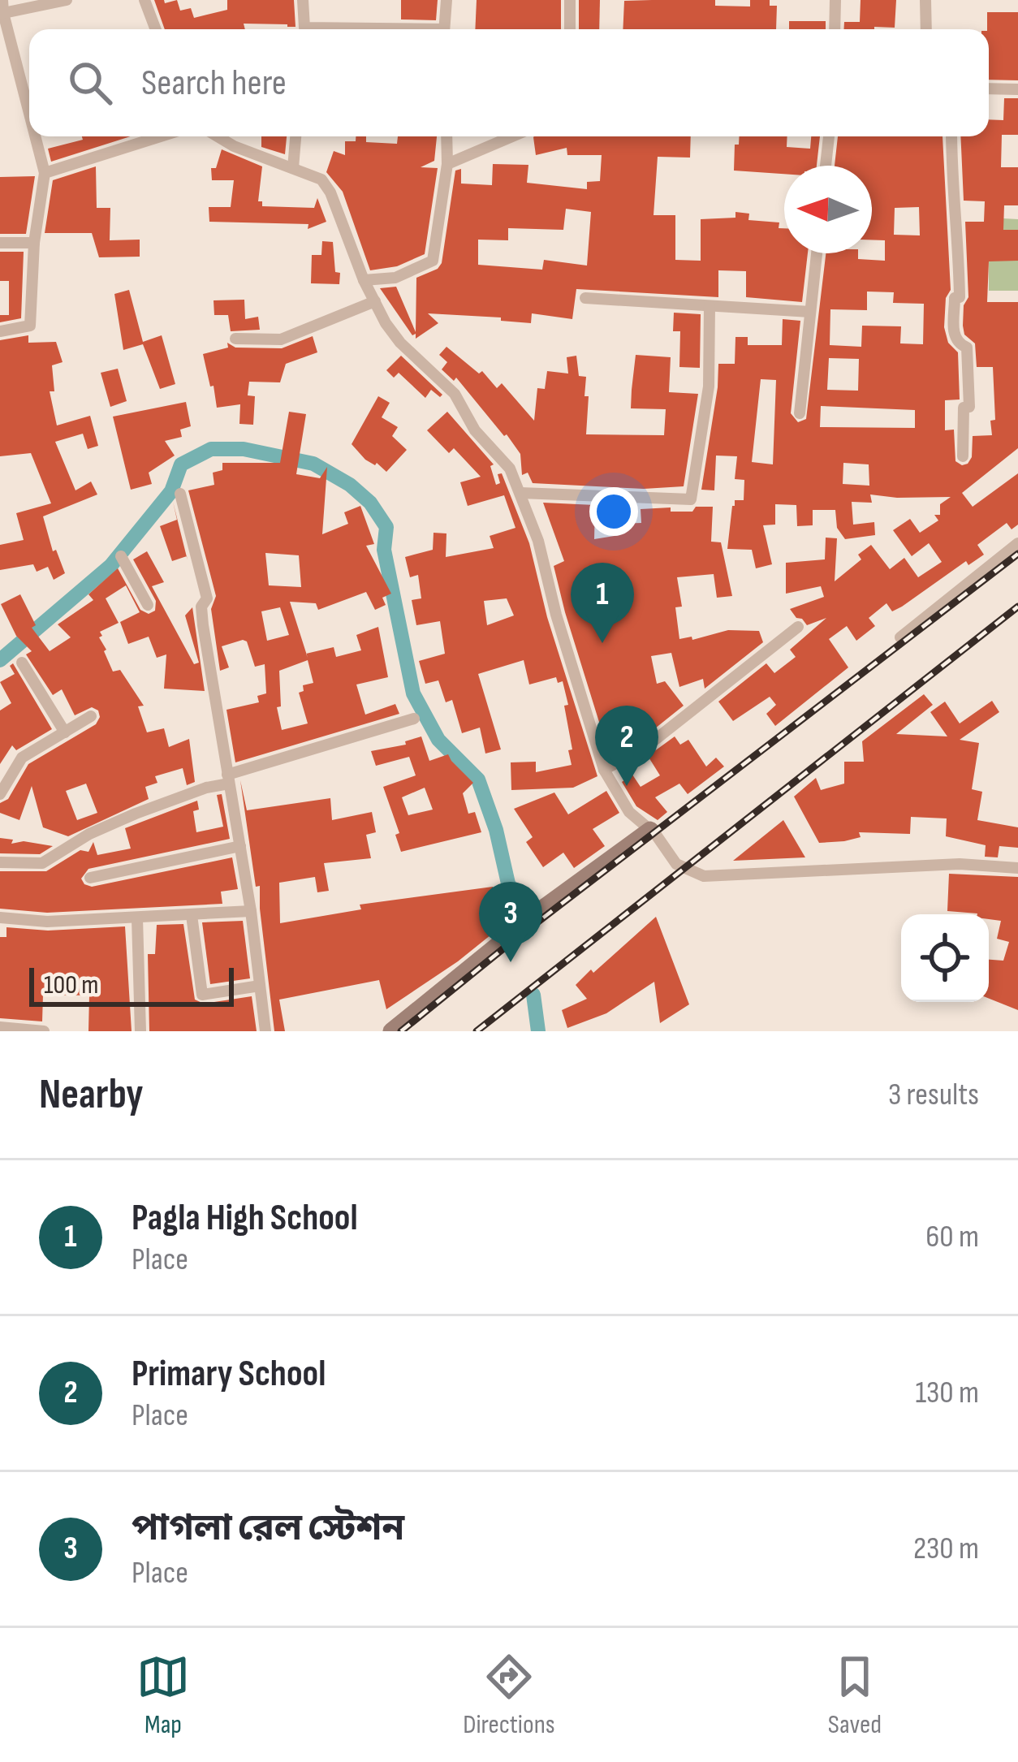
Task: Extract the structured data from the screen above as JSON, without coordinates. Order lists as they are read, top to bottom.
{
  "scale_bar": "100 m",
  "north": "left",
  "page": {
    "search": "Search here",
    "pins": ["1", "2", "3"],
    "scale": "100 m",
    "heading": ["Nearby", "3 results"],
    "list": [
      {
        "mark": "1",
        "name": "Pagla High School",
        "note": "Place",
        "value": "60 m"
      },
      {
        "mark": "2",
        "name": "Primary School",
        "note": "Place",
        "value": "130 m"
      },
      {
        "mark": "3",
        "name": "পাগলা রেল স্টেশন",
        "note": "Place",
        "value": "230 m"
      }
    ],
    "nav": ["Map", "Directions", "Saved"]
  }
}
